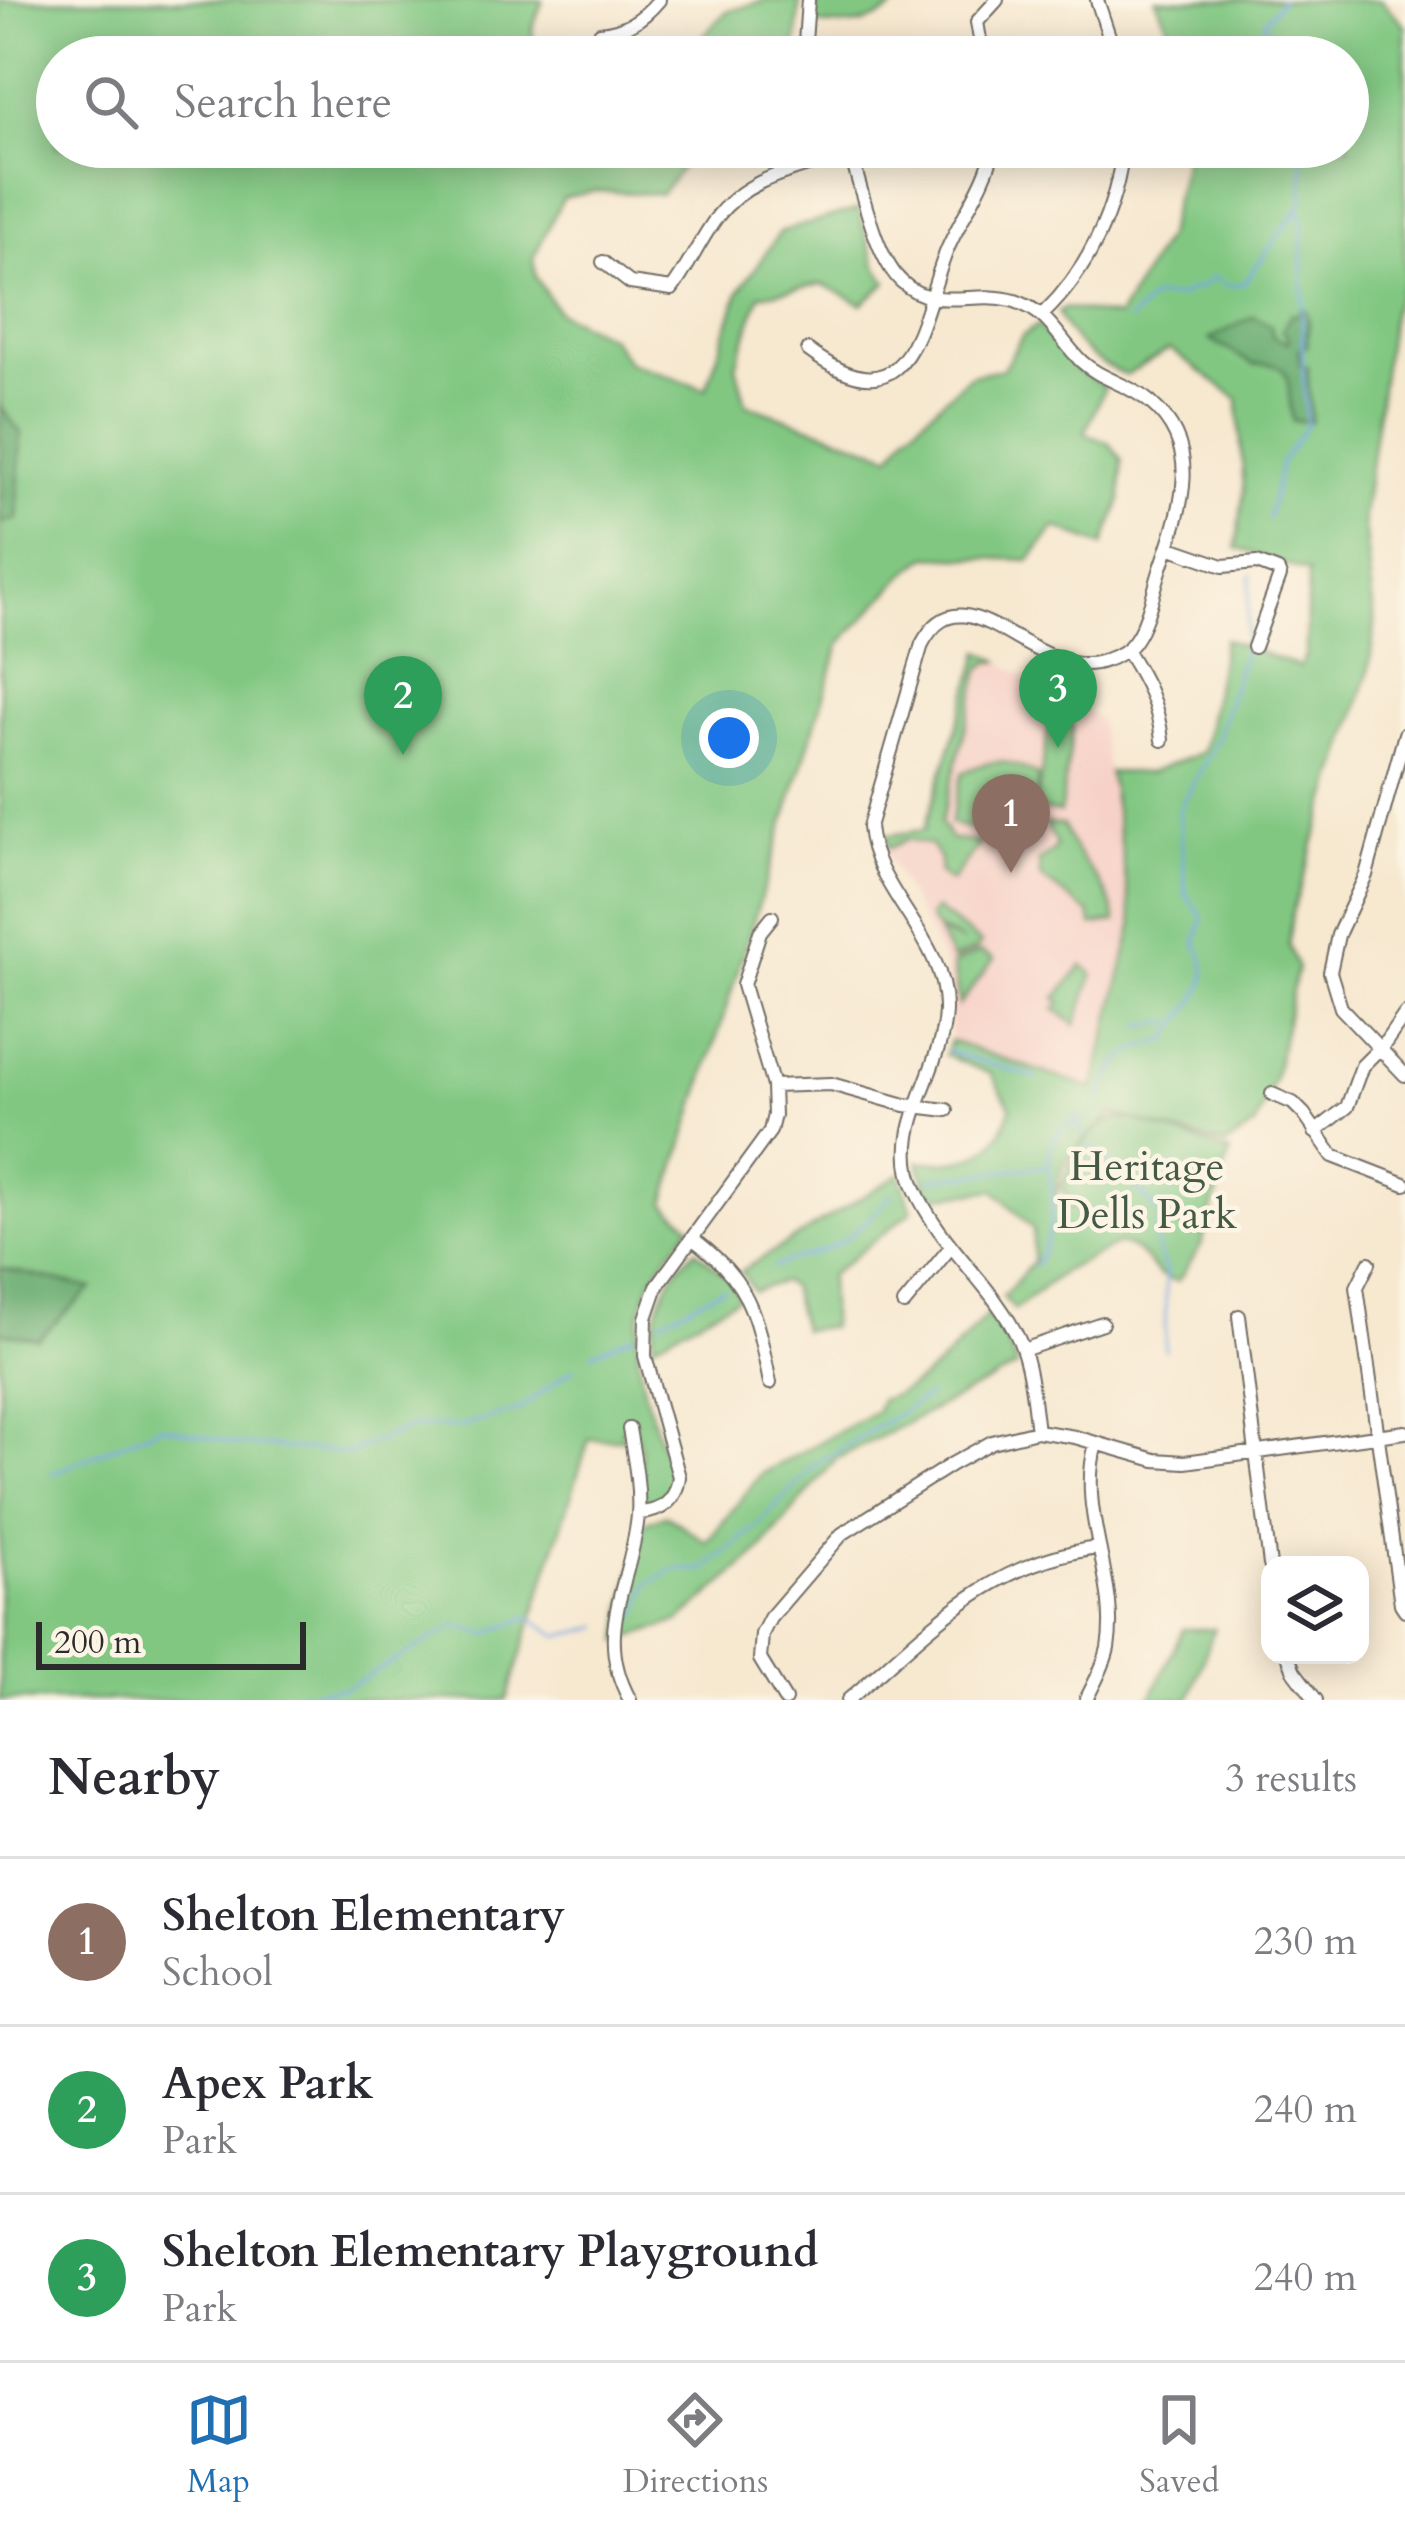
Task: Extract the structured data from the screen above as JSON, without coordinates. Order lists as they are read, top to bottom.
{
  "parks": ["Heritage Dells Park"],
  "scale_bar": "200 m",
  "page": {
    "search": "Search here",
    "pins": ["3", "2", "1"],
    "scale": "200 m",
    "heading": ["Nearby", "3 results"],
    "list": [
      {
        "mark": "1",
        "name": "Shelton Elementary",
        "note": "School",
        "value": "230 m"
      },
      {
        "mark": "2",
        "name": "Apex Park",
        "note": "Park",
        "value": "240 m"
      },
      {
        "mark": "3",
        "name": "Shelton Elementary Playground",
        "note": "Park",
        "value": "240 m"
      }
    ],
    "nav": ["Map", "Directions", "Saved"]
  }
}
